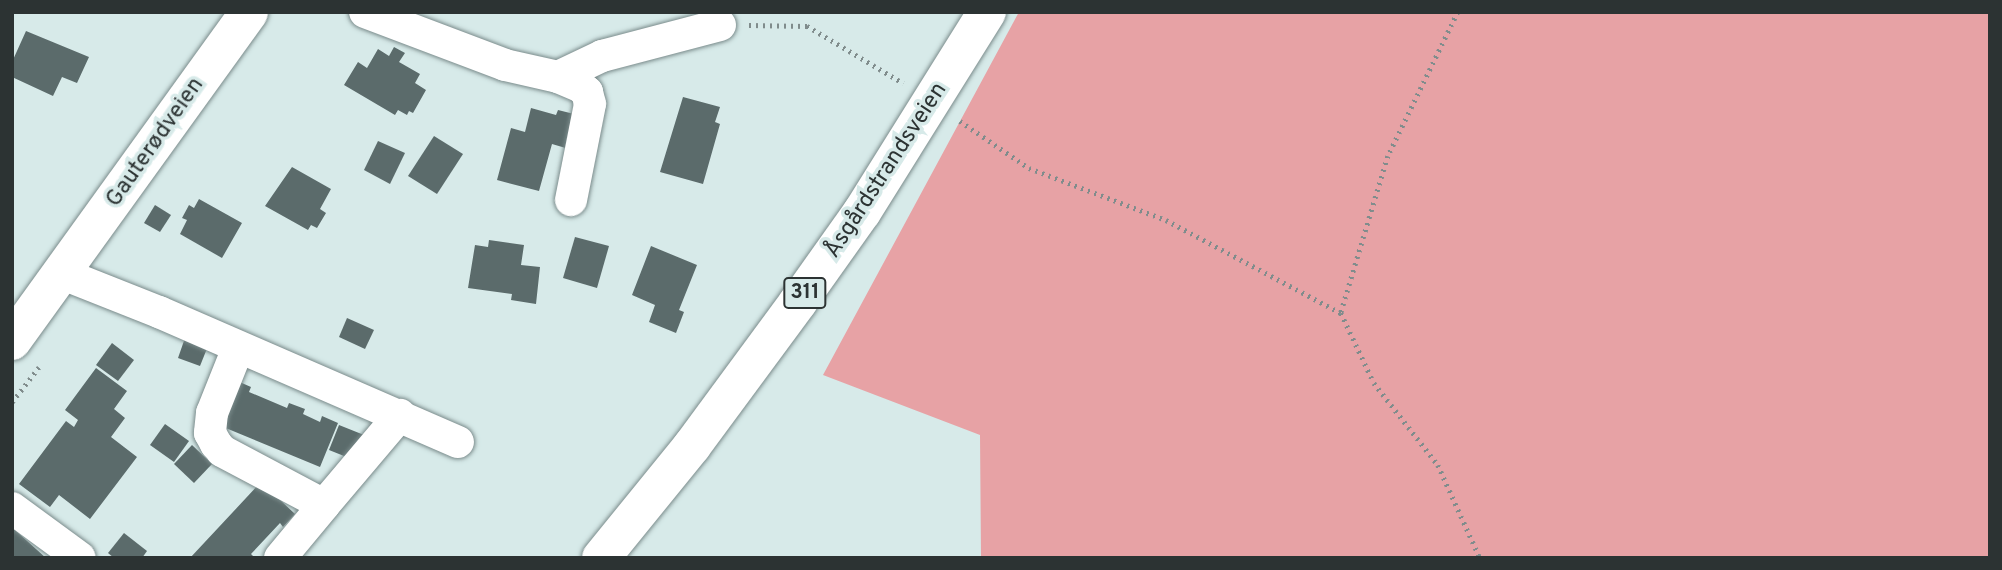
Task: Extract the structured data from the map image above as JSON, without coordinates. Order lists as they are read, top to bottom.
{
  "streets": {
    "main road": ["Gauterødveien", "Åsgårdstrandsveien", "311"]
  }
}
